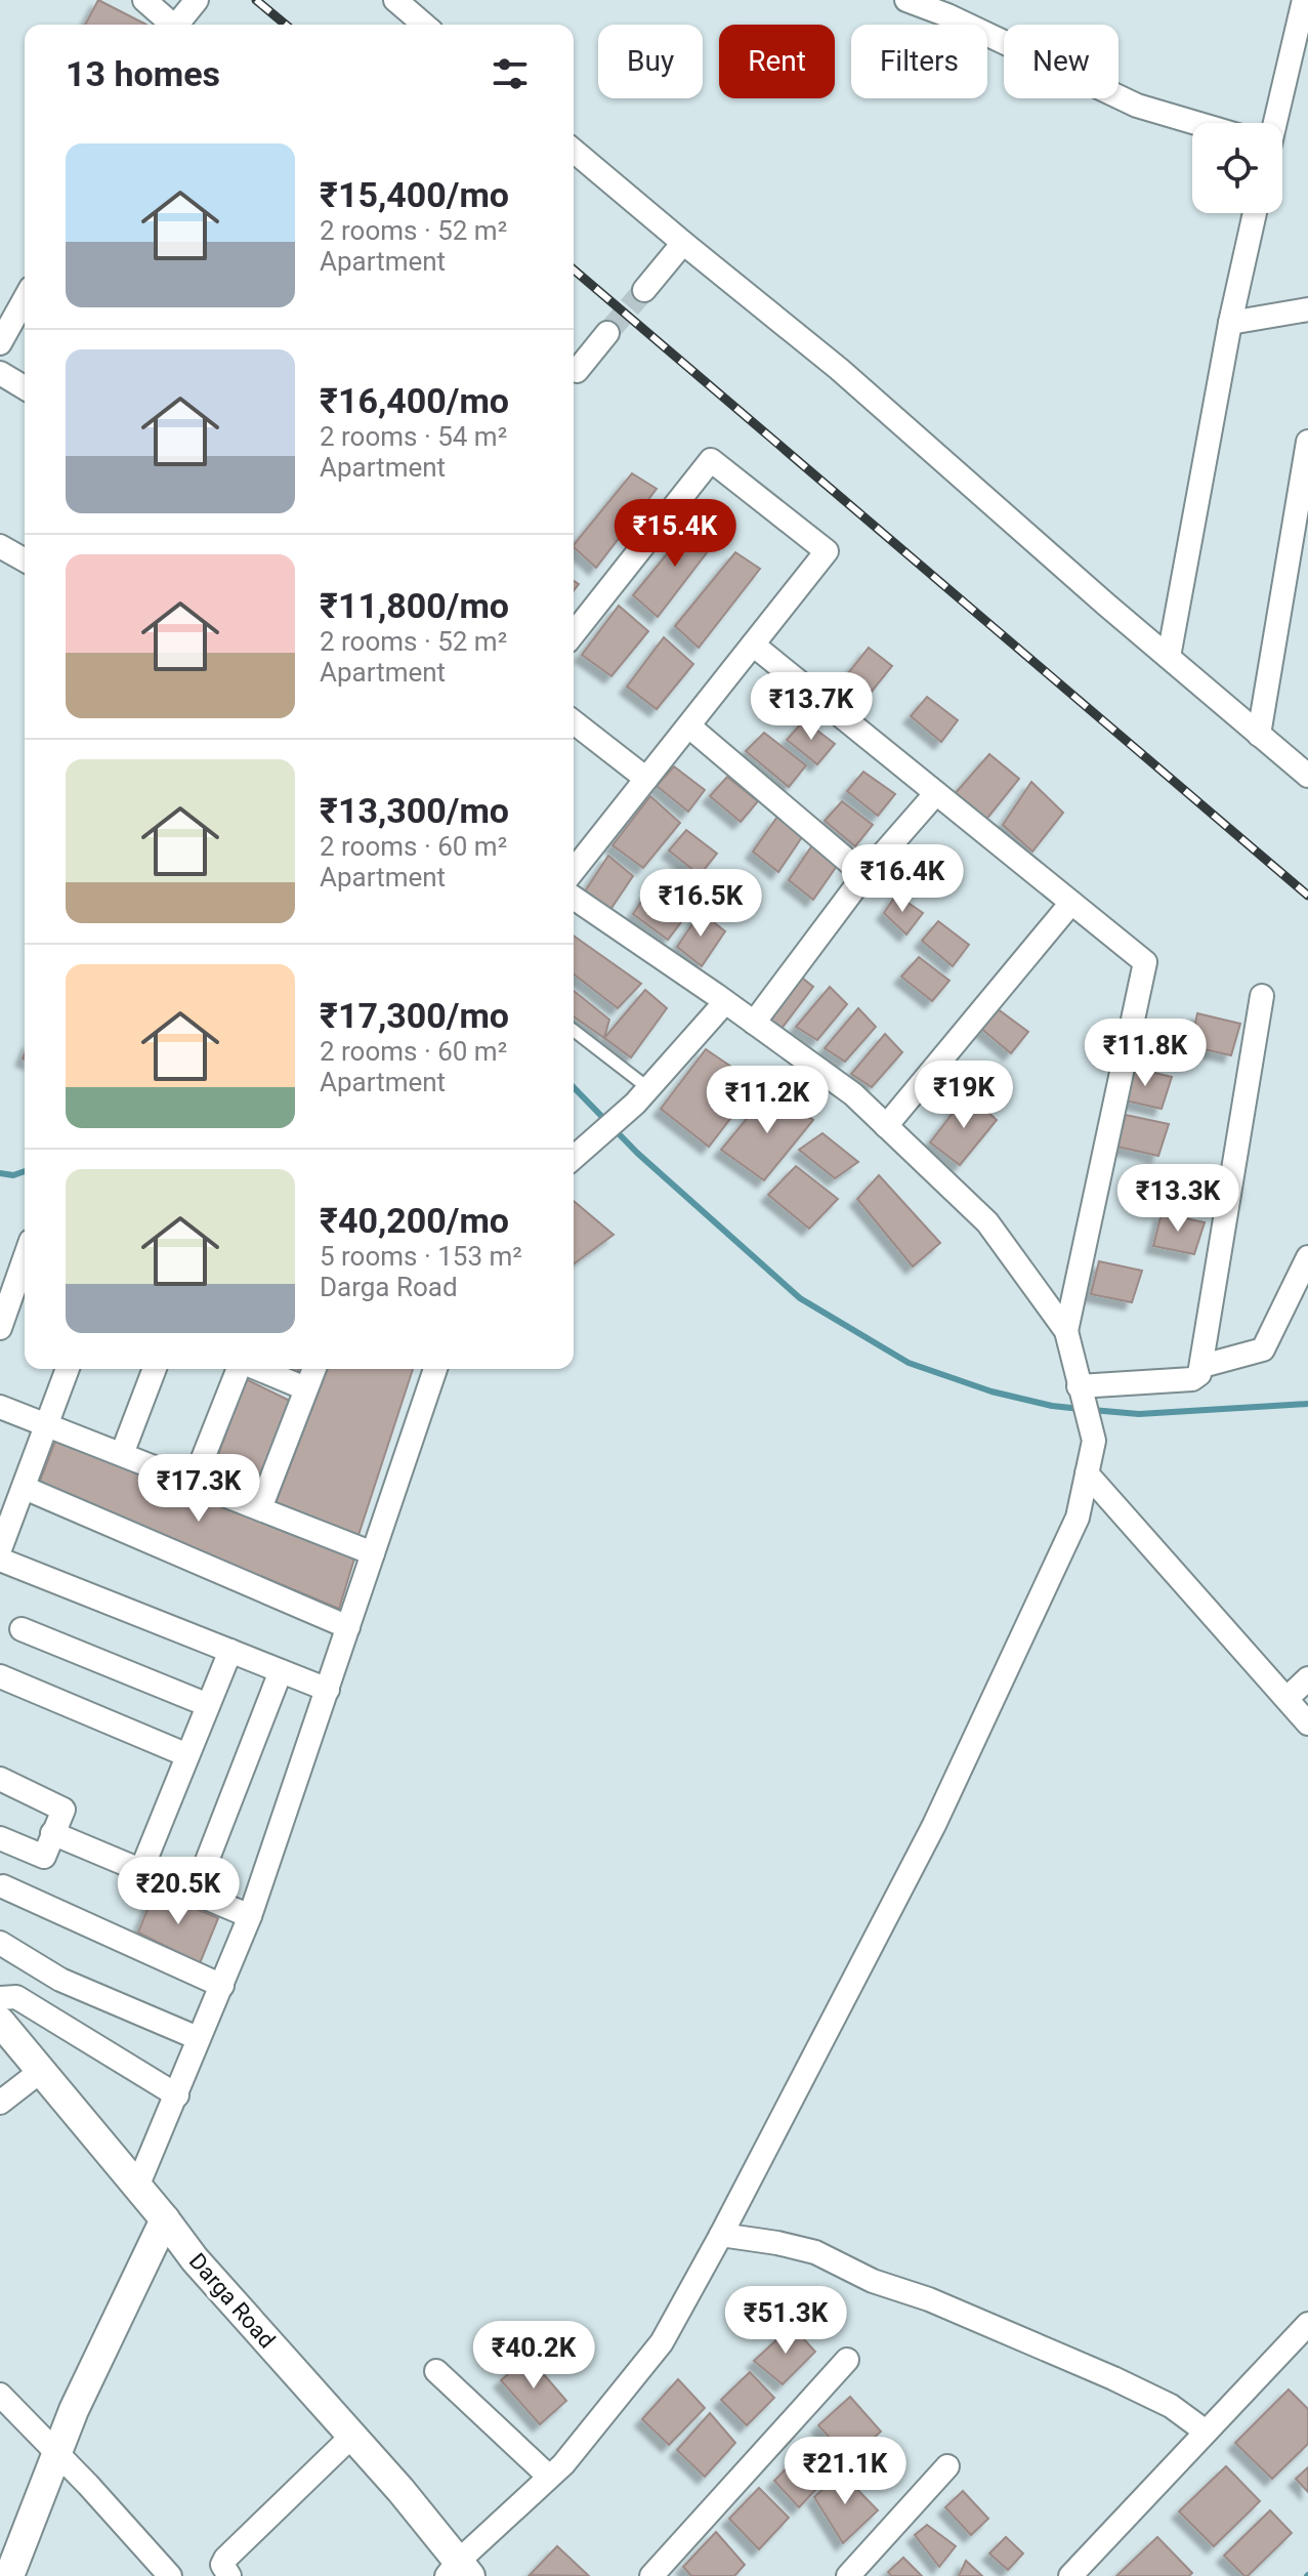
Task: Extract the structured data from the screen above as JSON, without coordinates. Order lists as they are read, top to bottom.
{
  "streets": {
    "street": ["Darga Road"]
  },
  "page": {
    "chip": [
      "Buy",
      "Rent",
      "Filters",
      "New"
    ],
    "heading": "13 homes",
    "list": [
      {
        "name": "₹15,400/mo",
        "note": "2 rooms · 52 m² · Apartment"
      },
      {
        "name": "₹16,400/mo",
        "note": "2 rooms · 54 m² · Apartment"
      },
      {
        "name": "₹11,800/mo",
        "note": "2 rooms · 52 m² · Apartment"
      },
      {
        "name": "₹13,300/mo",
        "note": "2 rooms · 60 m² · Apartment"
      },
      {
        "name": "₹17,300/mo",
        "note": "2 rooms · 60 m² · Apartment"
      },
      {
        "name": "₹40,200/mo",
        "note": "5 rooms · 153 m² · Darga Road"
      }
    ],
    "price": [
      "₹15.4K",
      "₹13.7K",
      "₹16.4K",
      "₹16.5K",
      "₹11.8K",
      "₹19K",
      "₹11.2K",
      "₹13.3K",
      "₹17.3K",
      "₹20.5K",
      "₹51.3K",
      "₹40.2K",
      "₹21.1K"
    ]
  }
}
